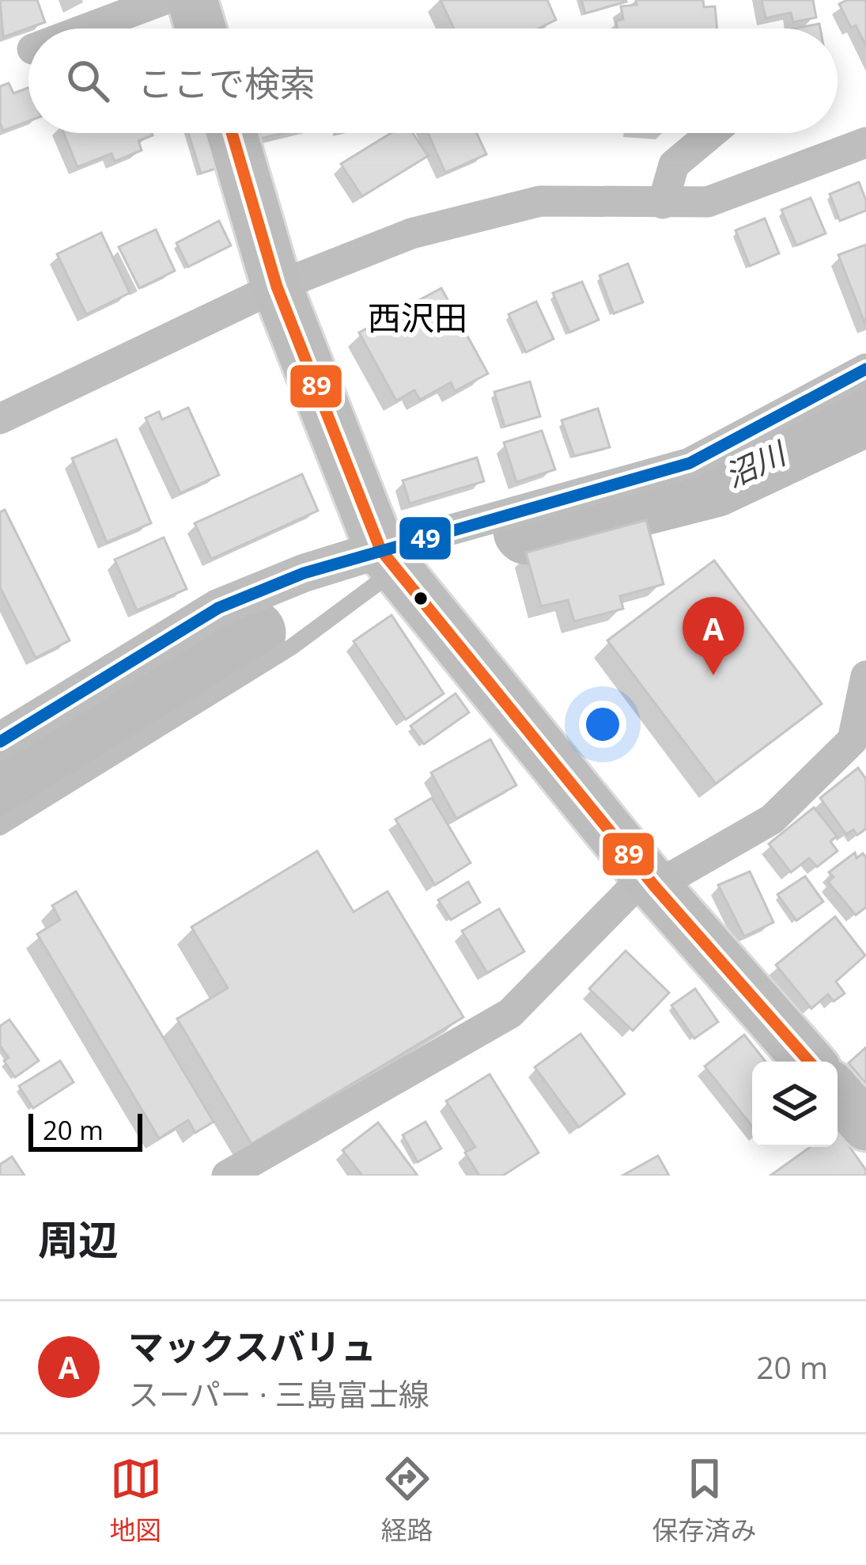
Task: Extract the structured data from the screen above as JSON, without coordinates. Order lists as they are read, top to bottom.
{
  "districts": ["西沢田"],
  "water": ["沼川"],
  "lines": ["transit line 89", "transit line 49"],
  "scale_bar": "20 m",
  "page": {
    "search": "ここで検索",
    "pins": "A",
    "scale": "20 m",
    "heading": "周辺",
    "list": [
      {
        "mark": "A",
        "name": "マックスバリュ",
        "note": "スーパー · 三島富士線",
        "value": "20 m"
      }
    ],
    "nav": ["地図", "経路", "保存済み"]
  }
}
